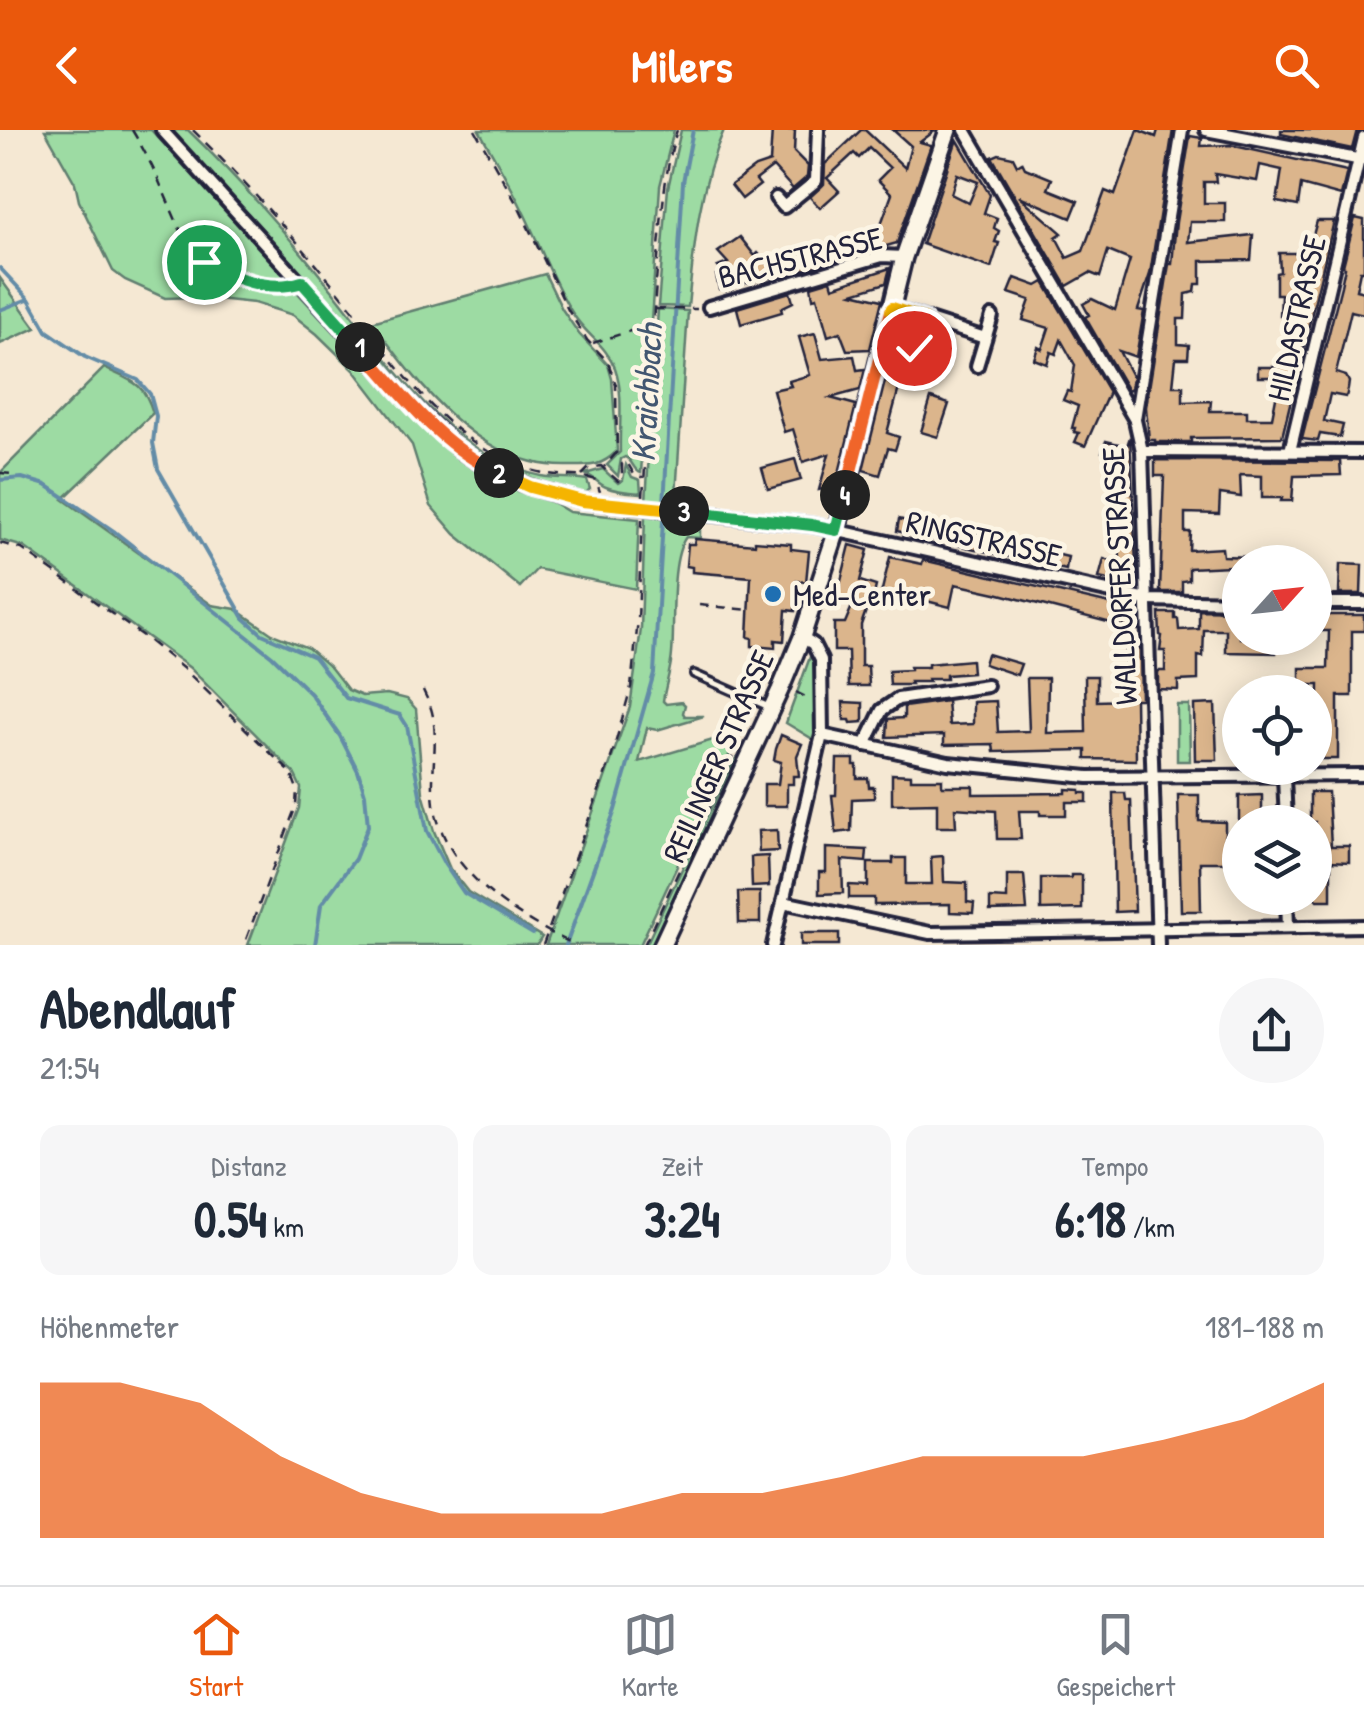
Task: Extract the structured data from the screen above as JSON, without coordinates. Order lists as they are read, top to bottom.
{
  "streets": {
    "main road": ["REILINGER STRASSE"],
    "street": [
      "BACHSTRASSE",
      "HILDASTRASSE",
      "RINGSTRASSE",
      "WALLDORFER STRASSE"
    ]
  },
  "crossings": [
    ["BACHSTRASSE", "REILINGER STRASSE"],
    ["RINGSTRASSE", "WALLDORFER STRASSE"],
    ["RINGSTRASSE", "REILINGER STRASSE"]
  ],
  "water": ["Kraichbach"],
  "places": ["Med-Center"],
  "north": "top right",
  "page": {
    "header": "Milers",
    "pins": [
      "1",
      "2",
      "4",
      "3"
    ],
    "heading": ["Abendlauf", "21:54"],
    "stats": [
      ["Distanz", "0.54 km"],
      ["Zeit", "3:24"],
      ["Tempo", "6:18 /km"]
    ],
    "chart": ["Höhenmeter", "181–188 m"],
    "tabs": ["Start", "Karte", "Gespeichert"]
  }
}
